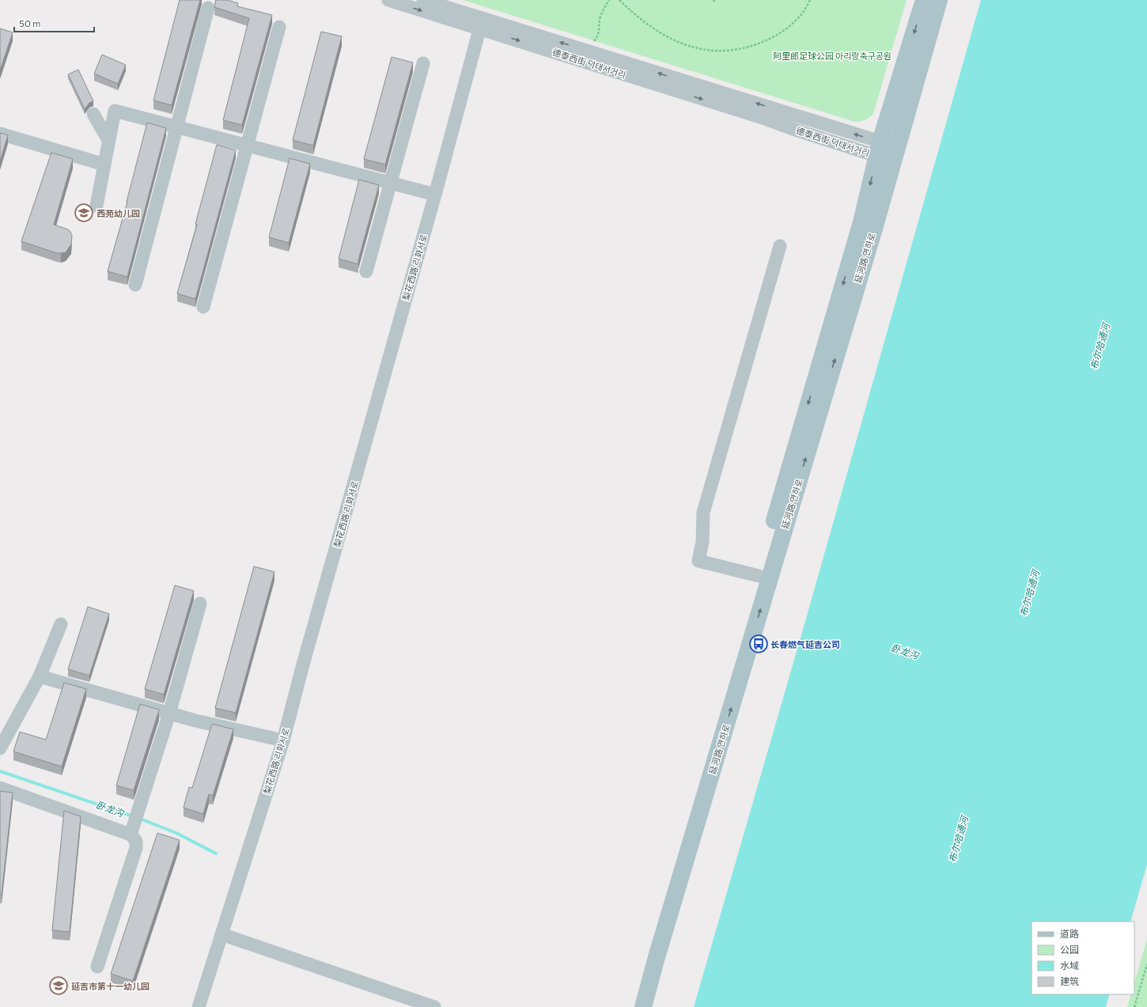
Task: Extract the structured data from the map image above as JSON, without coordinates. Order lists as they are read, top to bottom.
{
  "streets": {
    "main road": ["延河路 연하로"],
    "street": ["德泰西街 덕태서거리", "梨花西路 리화서로"]
  },
  "crossings": [
    ["德泰西街 덕태서거리", "延河路 연하로"],
    ["德泰西街 덕태서거리", "梨花西路 리화서로"]
  ],
  "water": ["布尔哈通河", "卧龙沟"],
  "parks": ["阿里郎足球公园 아리랑축구공원"],
  "places": {
    "school or university": ["西苑幼儿园", "延吉市第十一幼儿园"],
    "bus stop": ["长春燃气延吉公司"]
  },
  "legend": [
    "道路",
    "公园",
    "水域",
    "建筑"
  ],
  "scale_bar": "50 m"
}
